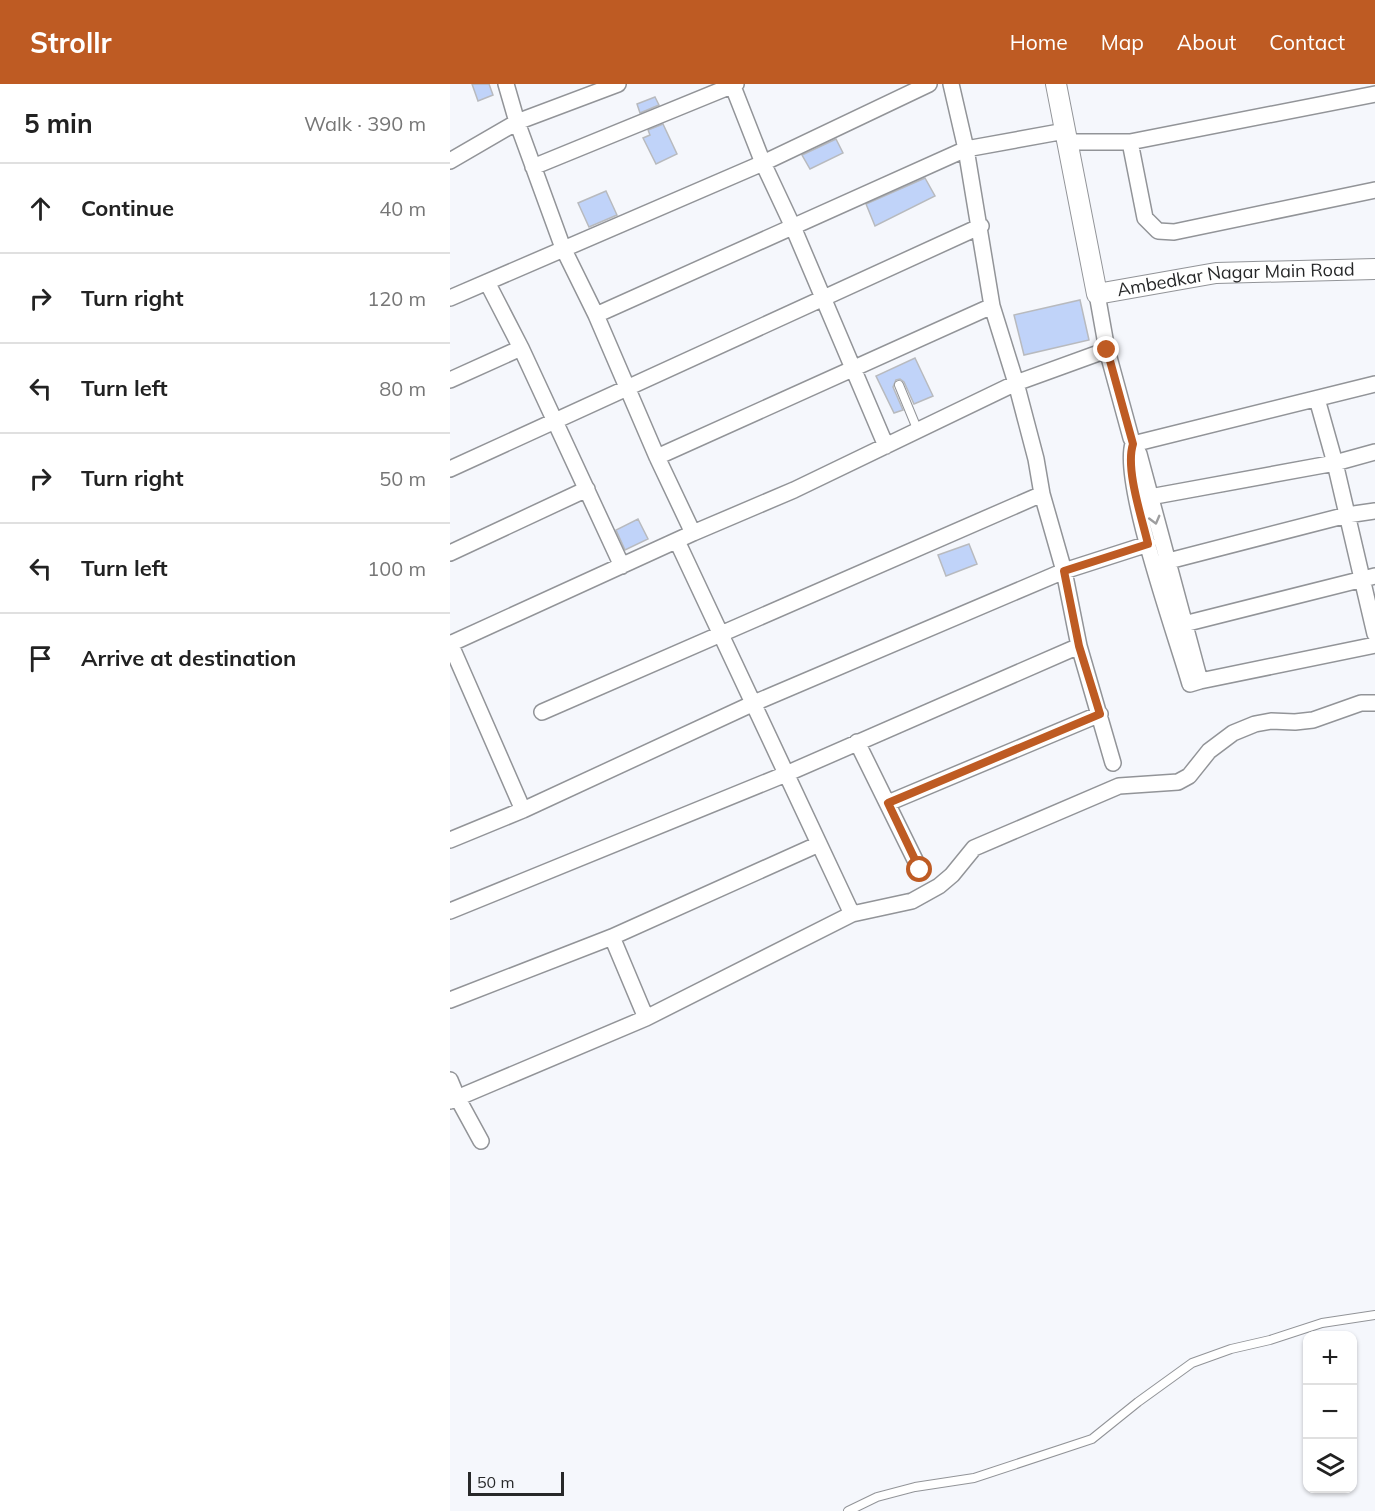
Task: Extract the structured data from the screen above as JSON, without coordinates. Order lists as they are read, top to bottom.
{
  "streets": {
    "street": ["Ambedkar Nagar Main Road"]
  },
  "scale_bar": "50 m",
  "page": {
    "header": "Strollr",
    "nav": [
      "Home",
      "Map",
      "About",
      "Contact"
    ],
    "heading": ["5 min", "Walk · 390 m"],
    "list": [
      ["Continue", "40 m"],
      ["Turn right", "120 m"],
      ["Turn left", "80 m"],
      ["Turn right", "50 m"],
      ["Turn left", "100 m"],
      "Arrive at destination"
    ],
    "map_buttons": ["+", "−"],
    "scale": "50 m"
  }
}
